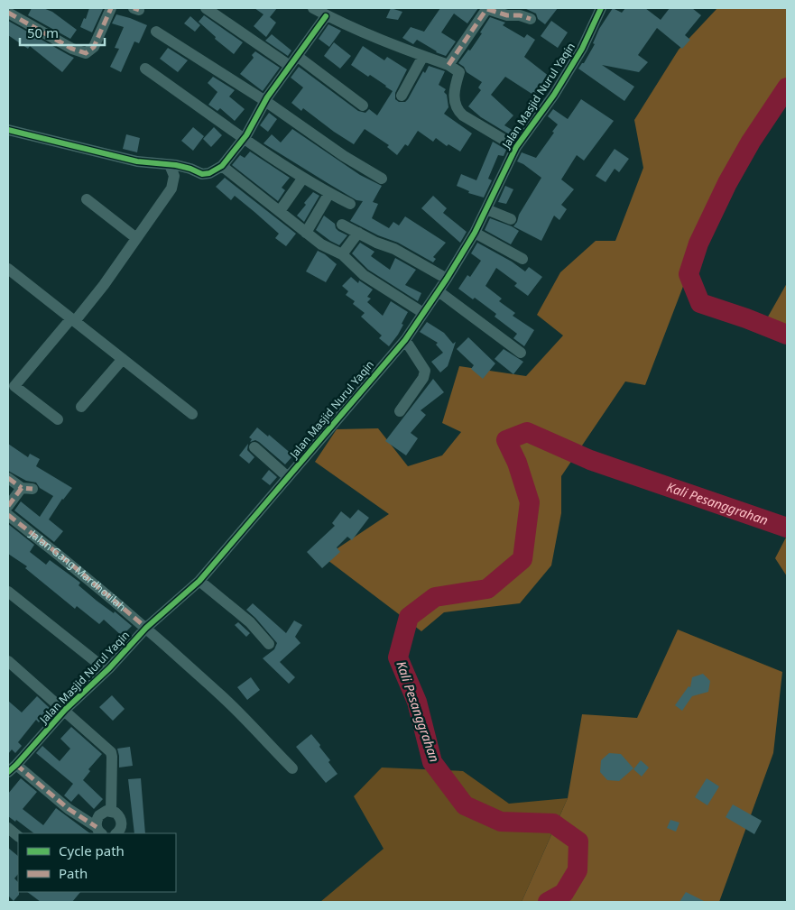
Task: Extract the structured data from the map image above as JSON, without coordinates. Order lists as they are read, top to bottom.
{
  "streets": {
    "street": ["Jalan Masjid Nurul Yaqin", "Jalan Gang Mardhotilah"]
  },
  "crossings": [
    ["Jalan Masjid Nurul Yaqin", "Jalan Gang Mardhotilah"]
  ],
  "water": ["Kali Pesanggrahan"],
  "legend": ["Cycle path", "Path"],
  "scale_bar": "50 m"
}
